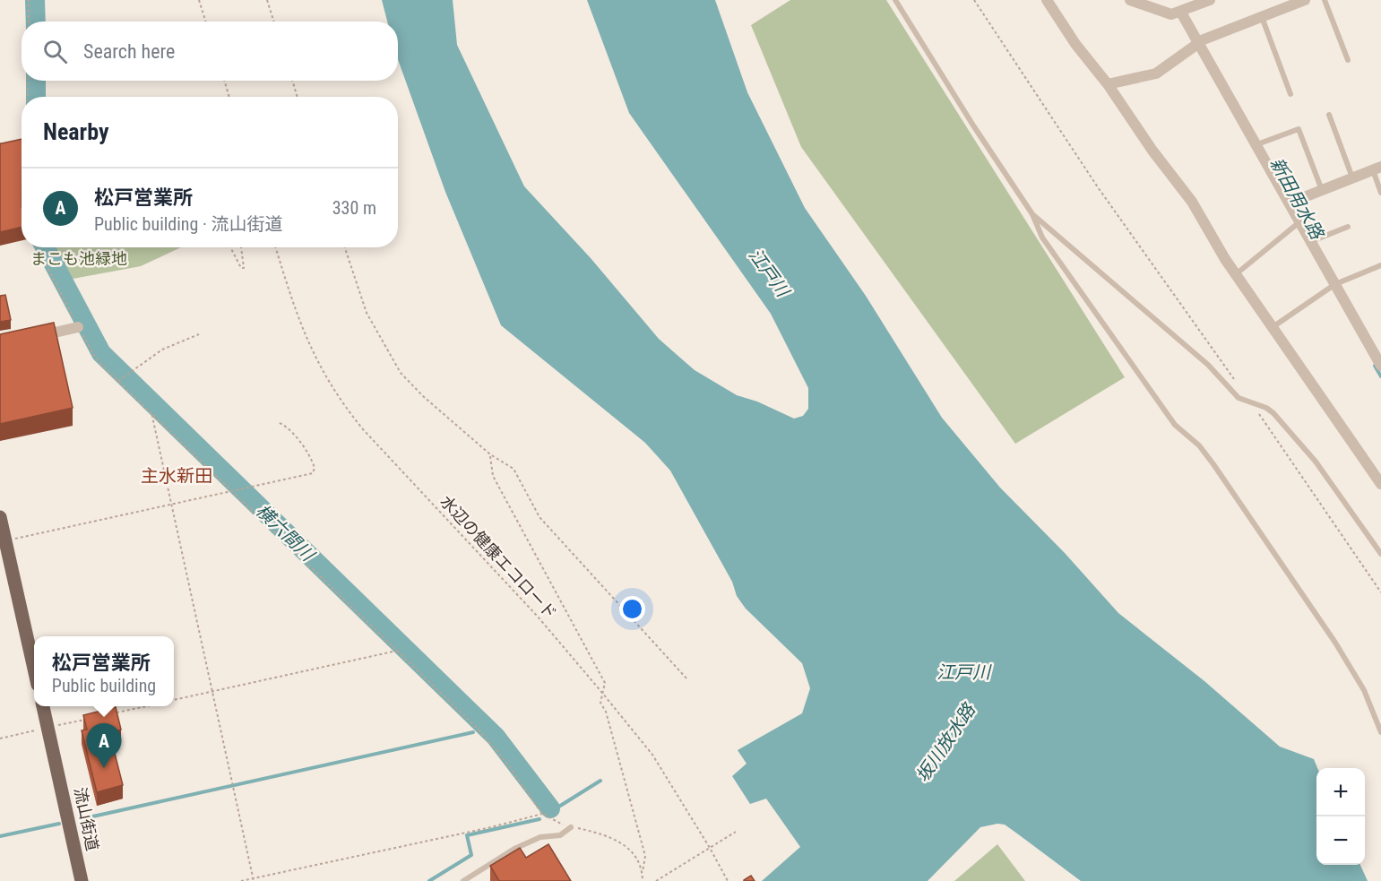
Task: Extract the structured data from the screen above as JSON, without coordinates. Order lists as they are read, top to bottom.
{
  "streets": {
    "main road": ["流山街道"],
    "path": ["水辺の健康エコロード"]
  },
  "districts": ["主水新田"],
  "water": [
    "新田用水路",
    "江戸川",
    "横六間川",
    "坂川放水路"
  ],
  "parks": ["まこも池緑地"],
  "page": {
    "search": "Search here",
    "heading": "Nearby",
    "list": [
      {
        "mark": "A",
        "name": "松戸営業所",
        "note": "Public building · 流山街道",
        "value": "330 m"
      }
    ],
    "popup": ["松戸営業所", "Public building"],
    "pins": "A",
    "map_buttons": ["+", "−"]
  }
}
